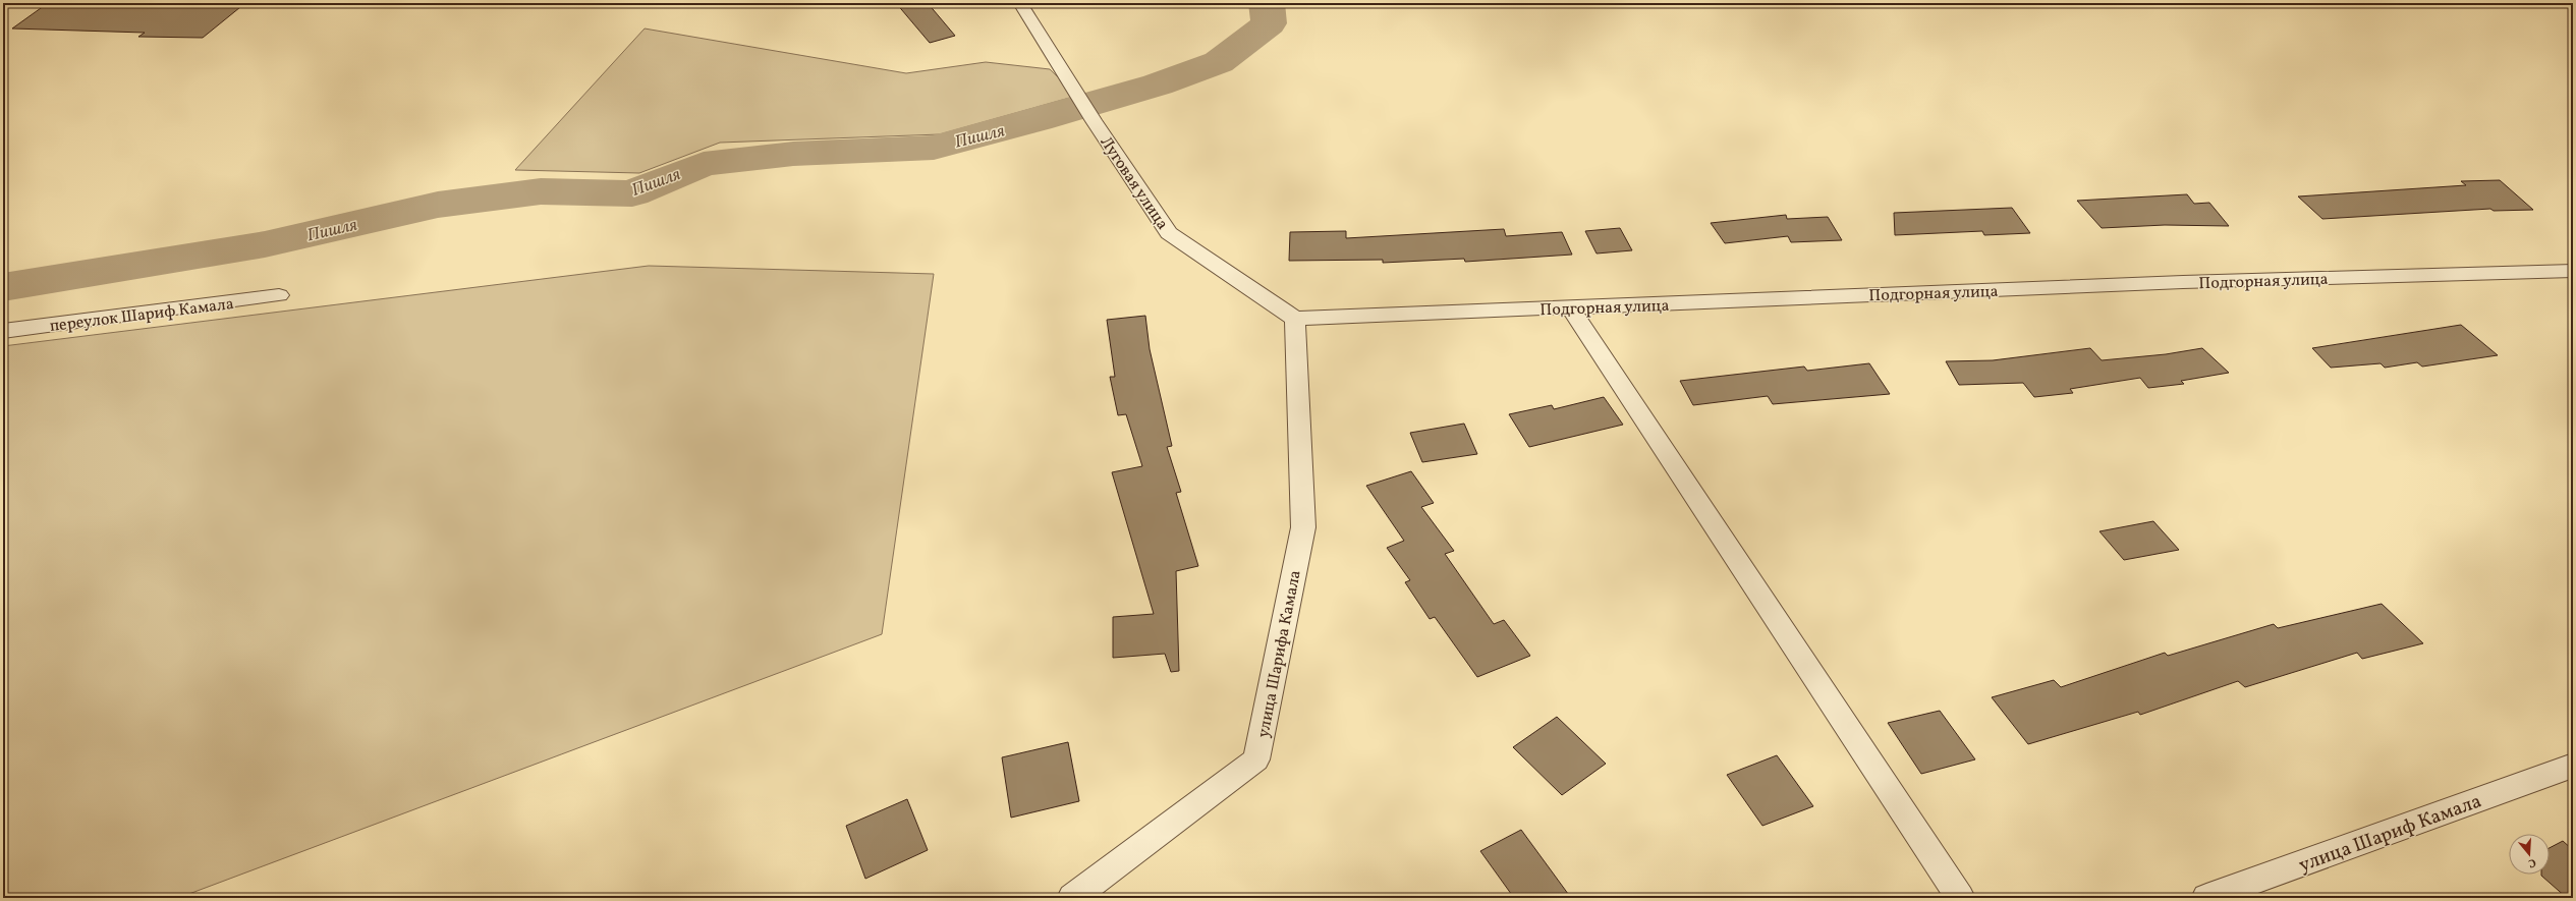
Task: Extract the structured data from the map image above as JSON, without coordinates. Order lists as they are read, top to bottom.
{
  "streets": {
    "street": [
      "Луговая улица",
      "Подгорная улица",
      "переулок Шариф Камала",
      "улица Шарифа Камала",
      "улица Шариф Камала"
    ]
  },
  "crossings": [
    ["Луговая улица", "Подгорная улица"],
    ["Луговая улица", "улица Шарифа Камала"],
    ["Подгорная улица", "улица Шарифа Камала"]
  ],
  "water": ["Пишля"],
  "north": "bottom"
}
